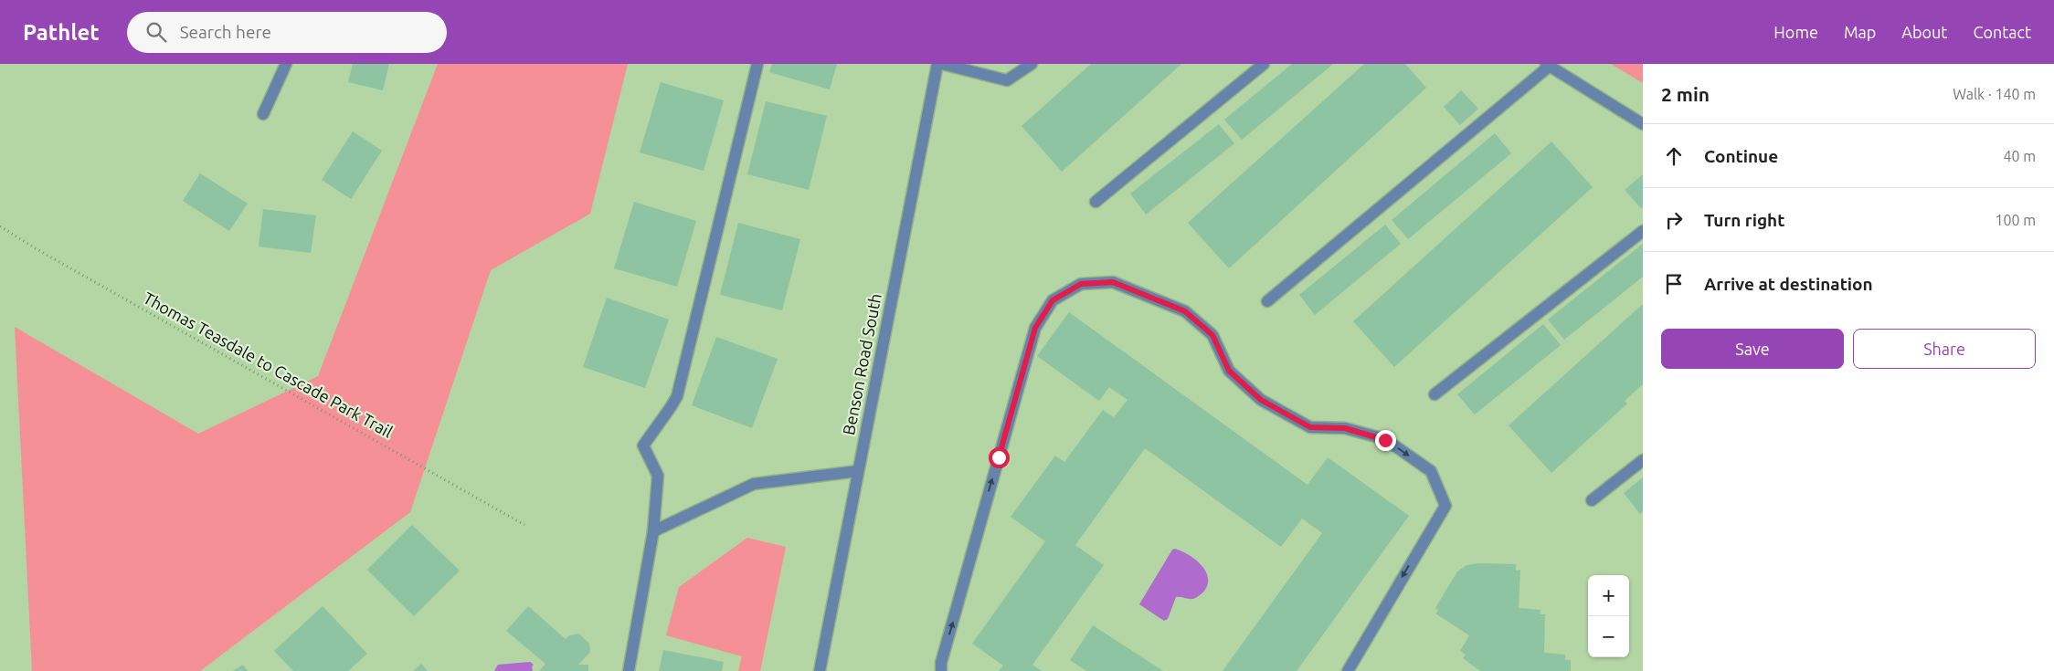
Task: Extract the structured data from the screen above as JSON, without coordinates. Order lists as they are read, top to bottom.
{
  "streets": {
    "street": ["Benson Road South"],
    "path": ["Thomas Teasdale to Cascade Park Trail"]
  },
  "page": {
    "header": "Pathlet",
    "search": "Search here",
    "nav": [
      "Home",
      "Map",
      "About",
      "Contact"
    ],
    "heading": ["2 min", "Walk · 140 m"],
    "list": [
      ["Continue", "40 m"],
      ["Turn right", "100 m"],
      "Arrive at destination"
    ],
    "buttons": ["Save", "Share"],
    "map_buttons": ["+", "−"]
  }
}
